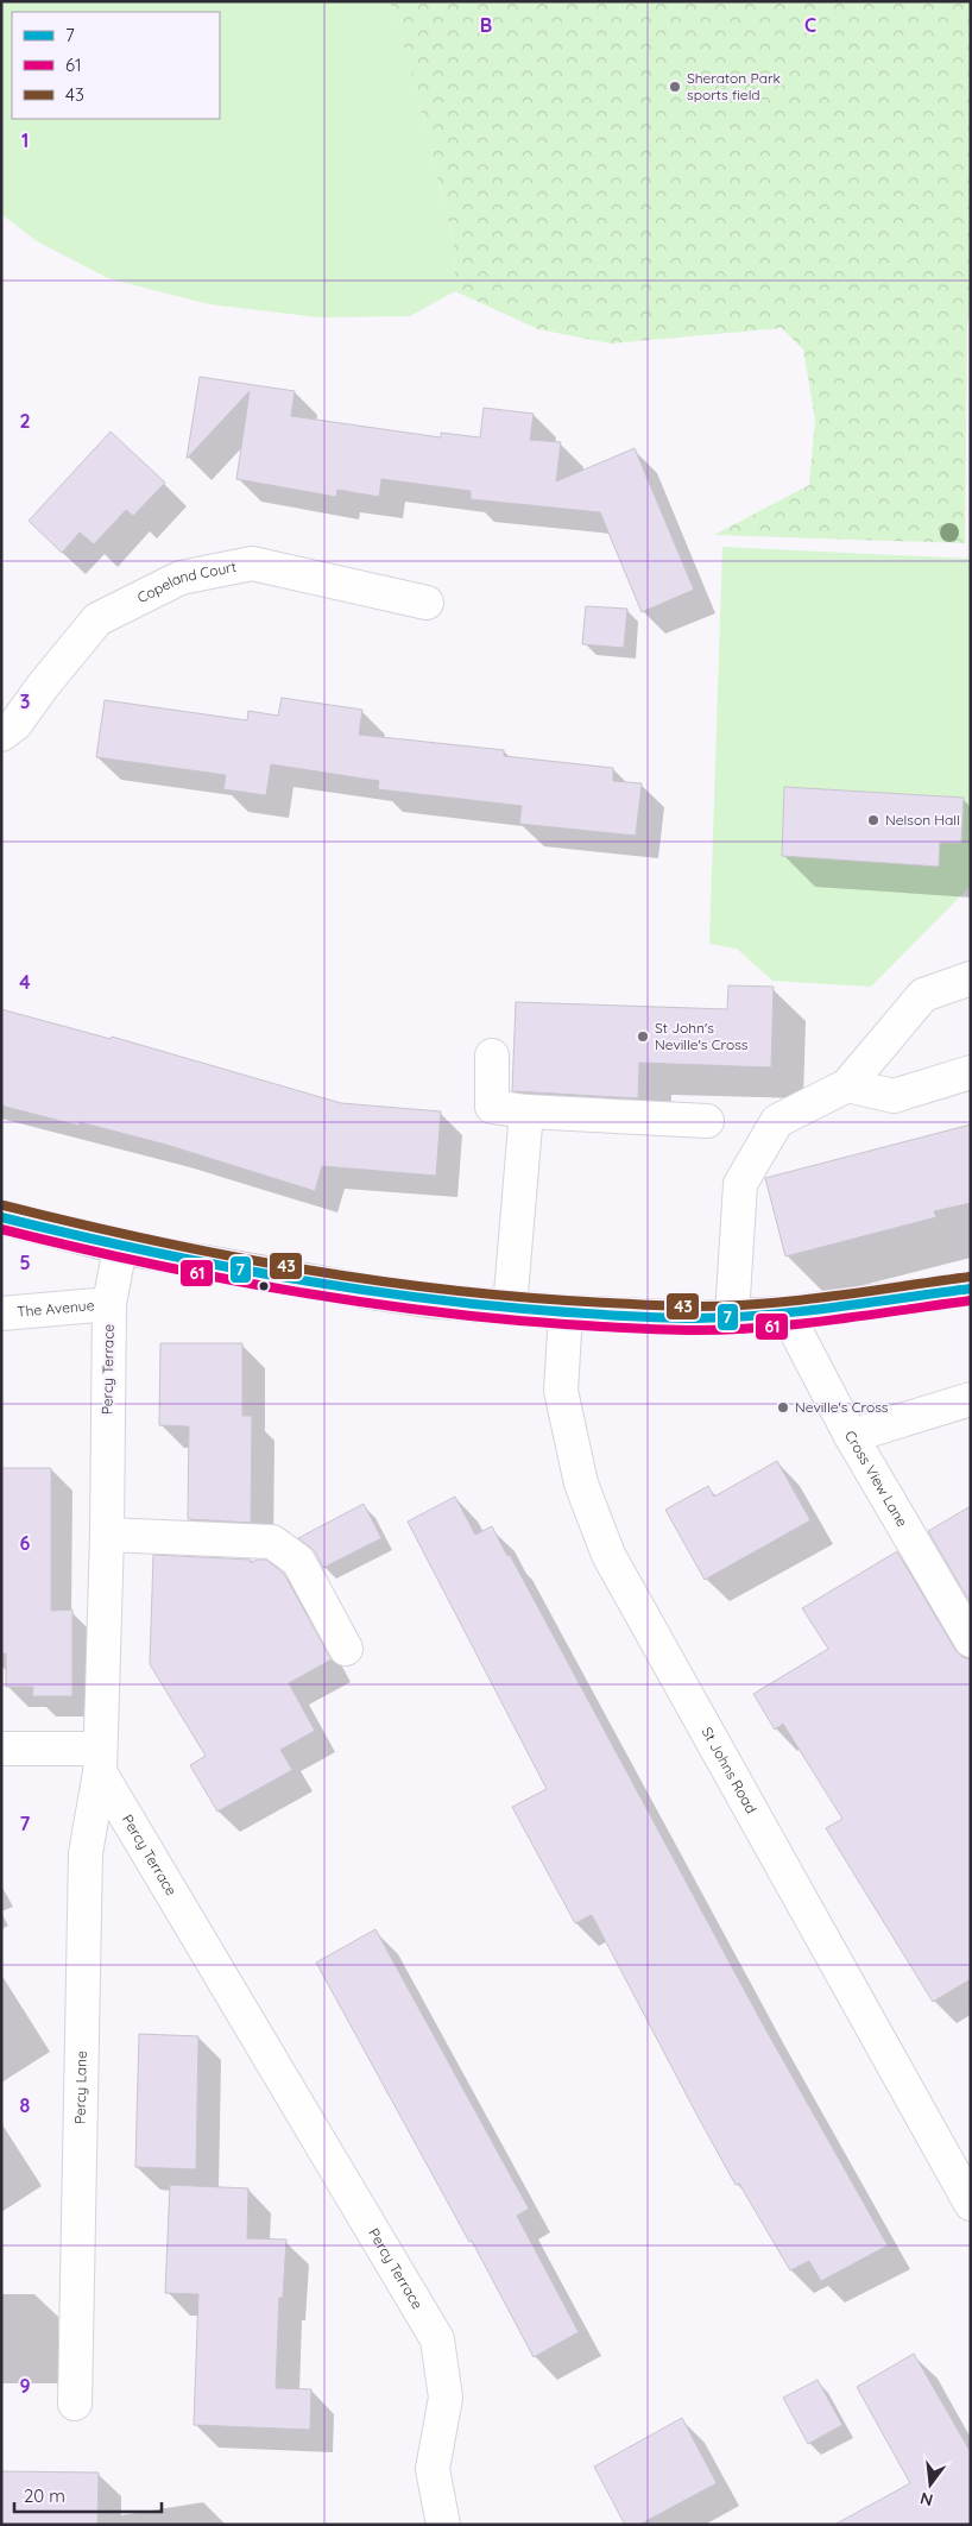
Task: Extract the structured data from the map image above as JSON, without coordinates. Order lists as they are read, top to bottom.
{
  "streets": {
    "street": [
      "Copeland Court",
      "The Avenue",
      "Percy Terrace",
      "Cross View Lane",
      "St Johns Road",
      "Percy Lane"
    ]
  },
  "crossings": [
    ["The Avenue", "Percy Terrace"],
    ["Percy Terrace", "Percy Lane"]
  ],
  "places": [
    "Sheraton Park sports field",
    "Nelson Hall",
    "St John's Neville's Cross",
    "Neville's Cross"
  ],
  "lines": ["transit line 43", "transit line 7", "transit line 61"],
  "legend": ["7", "61", "43"],
  "scale_bar": "20 m",
  "north": "bottom",
  "grid": {
    "columns": ["B", "C"],
    "rows": [
      "1",
      "2",
      "3",
      "4",
      "5",
      "6",
      "7",
      "8",
      "9"
    ]
  }
}
